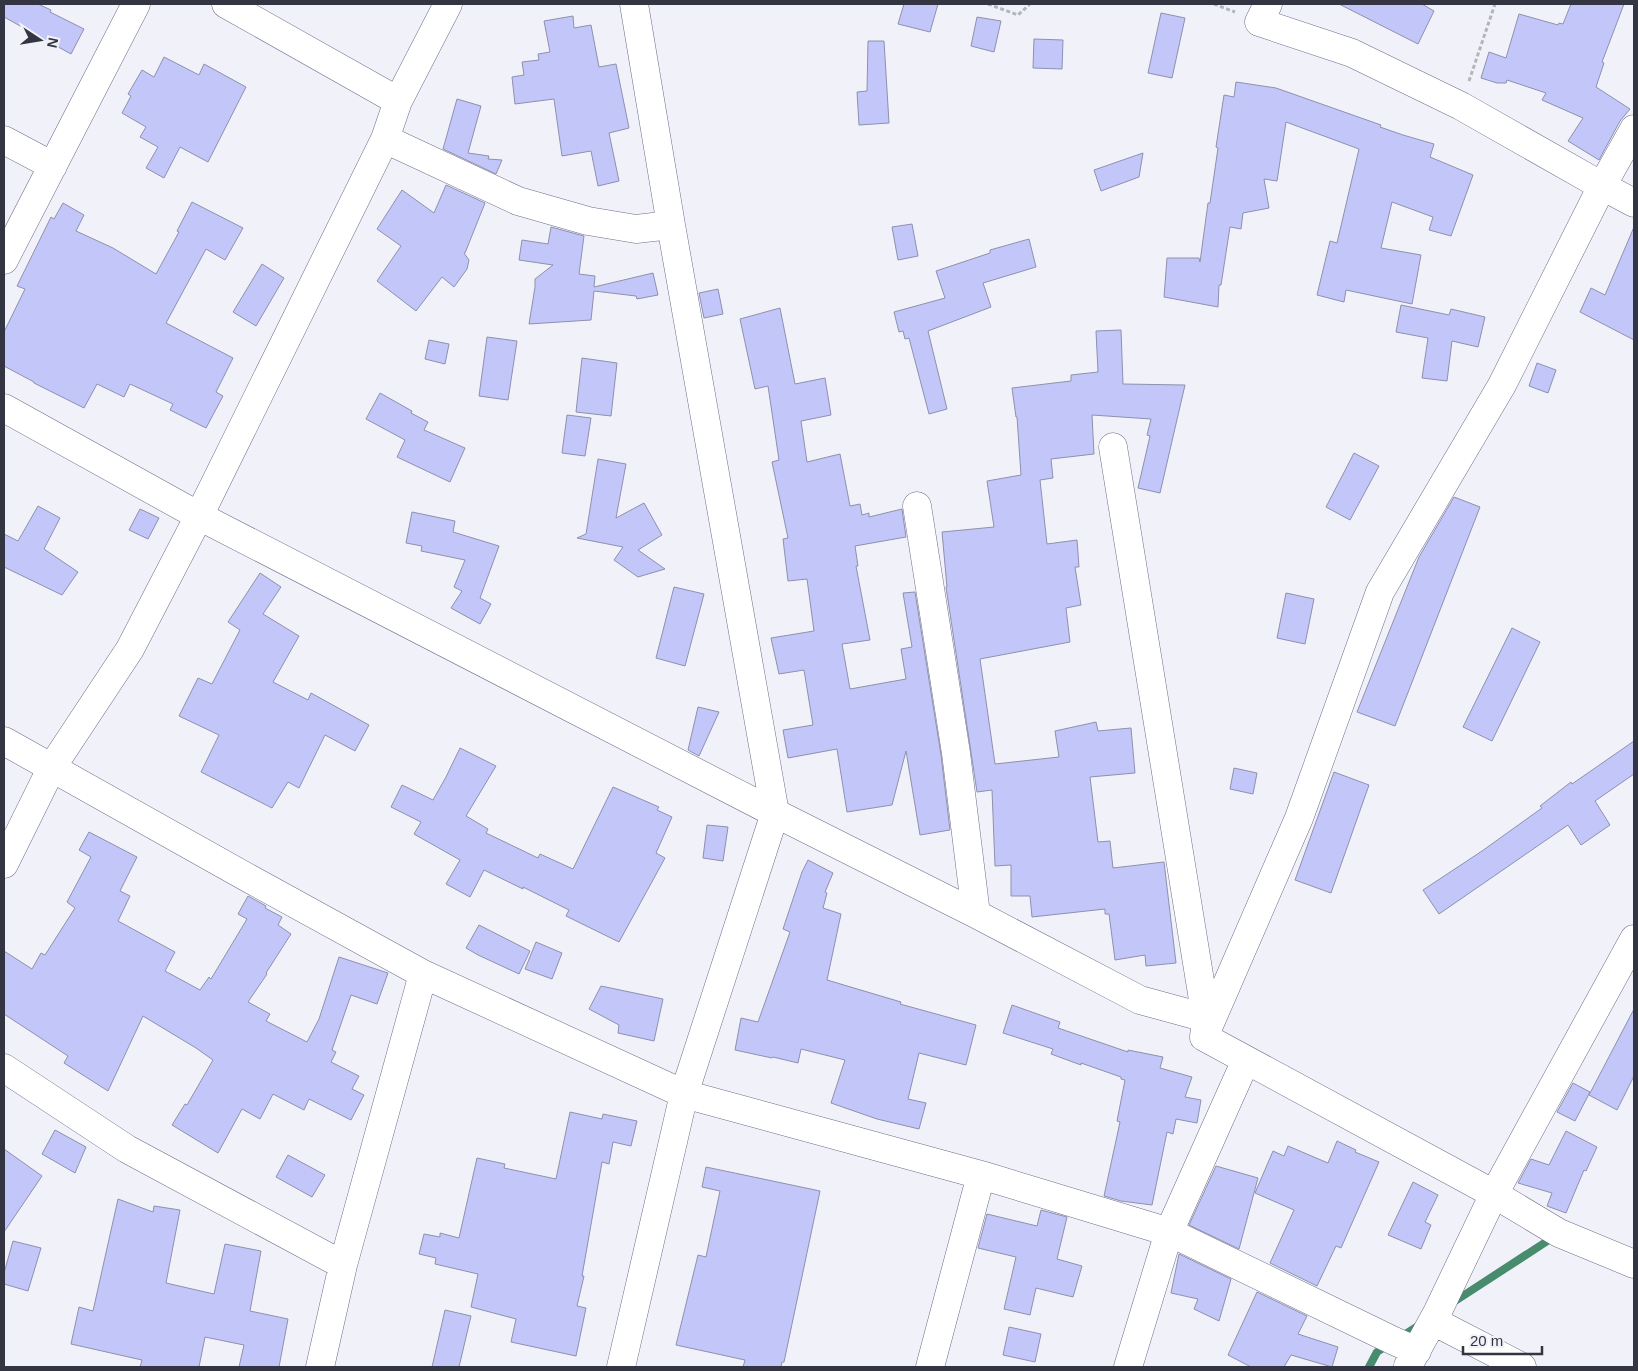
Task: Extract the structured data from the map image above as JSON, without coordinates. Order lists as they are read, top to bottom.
{
  "scale_bar": "20 m",
  "north": "right"
}
